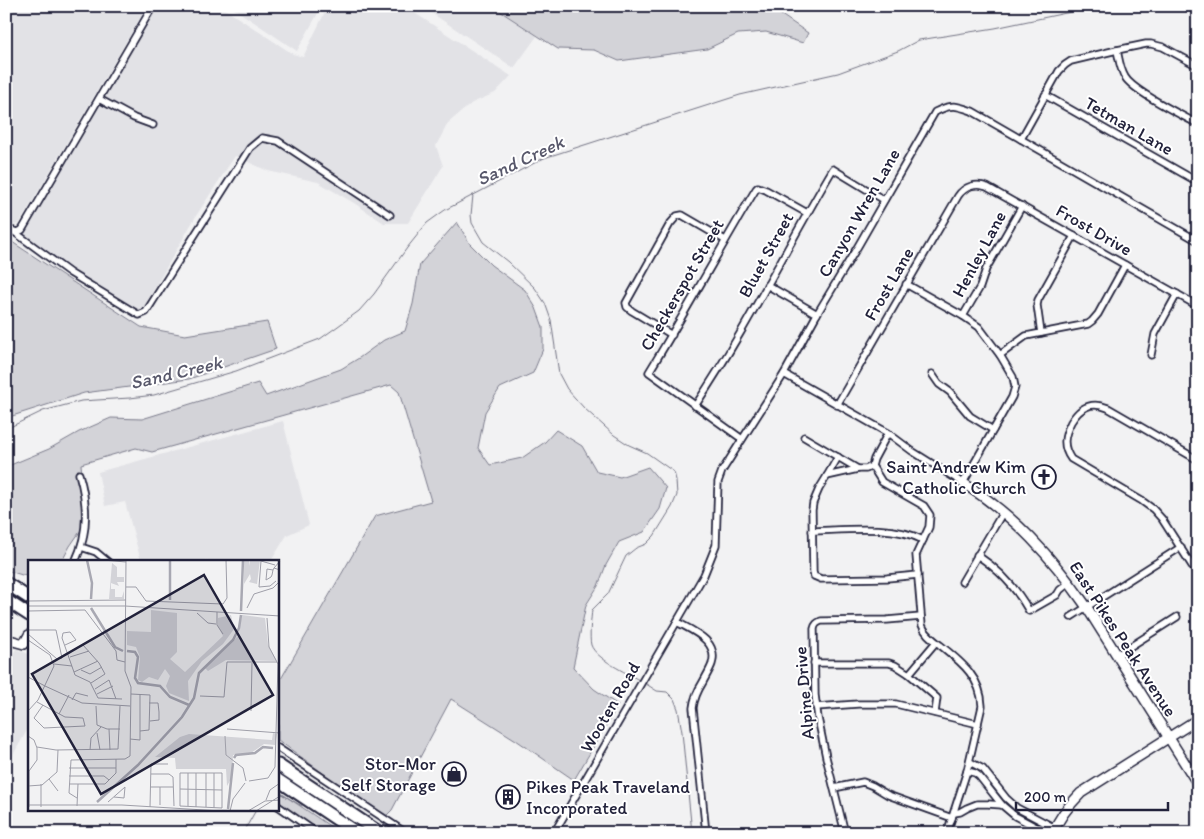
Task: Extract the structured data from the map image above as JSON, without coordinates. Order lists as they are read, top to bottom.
{
  "streets": {
    "street": [
      "Tetman Lane",
      "Canyon Wren Lane",
      "Frost Drive",
      "Henley Lane",
      "Bluet Street",
      "Frost Lane",
      "Checkerspot Street",
      "East Pikes Peak Avenue",
      "Alpine Drive",
      "Wooten Road"
    ]
  },
  "crossings": [
    ["Canyon Wren Lane", "Bluet Street"],
    ["Canyon Wren Lane", "Checkerspot Street"],
    ["Canyon Wren Lane", "East Pikes Peak Avenue"],
    ["Canyon Wren Lane", "Wooten Road"],
    ["Frost Drive", "Henley Lane"],
    ["Frost Drive", "Frost Lane"],
    ["Bluet Street", "Checkerspot Street"],
    ["Frost Lane", "East Pikes Peak Avenue"]
  ],
  "water": ["Sand Creek"],
  "places": {
    "church": ["Saint Andrew Kim Catholic Church"],
    "shop": ["Stor-Mor Self Storage"],
    "building": ["Pikes Peak Traveland Incorporated"]
  },
  "scale_bar": "200 m"
}
